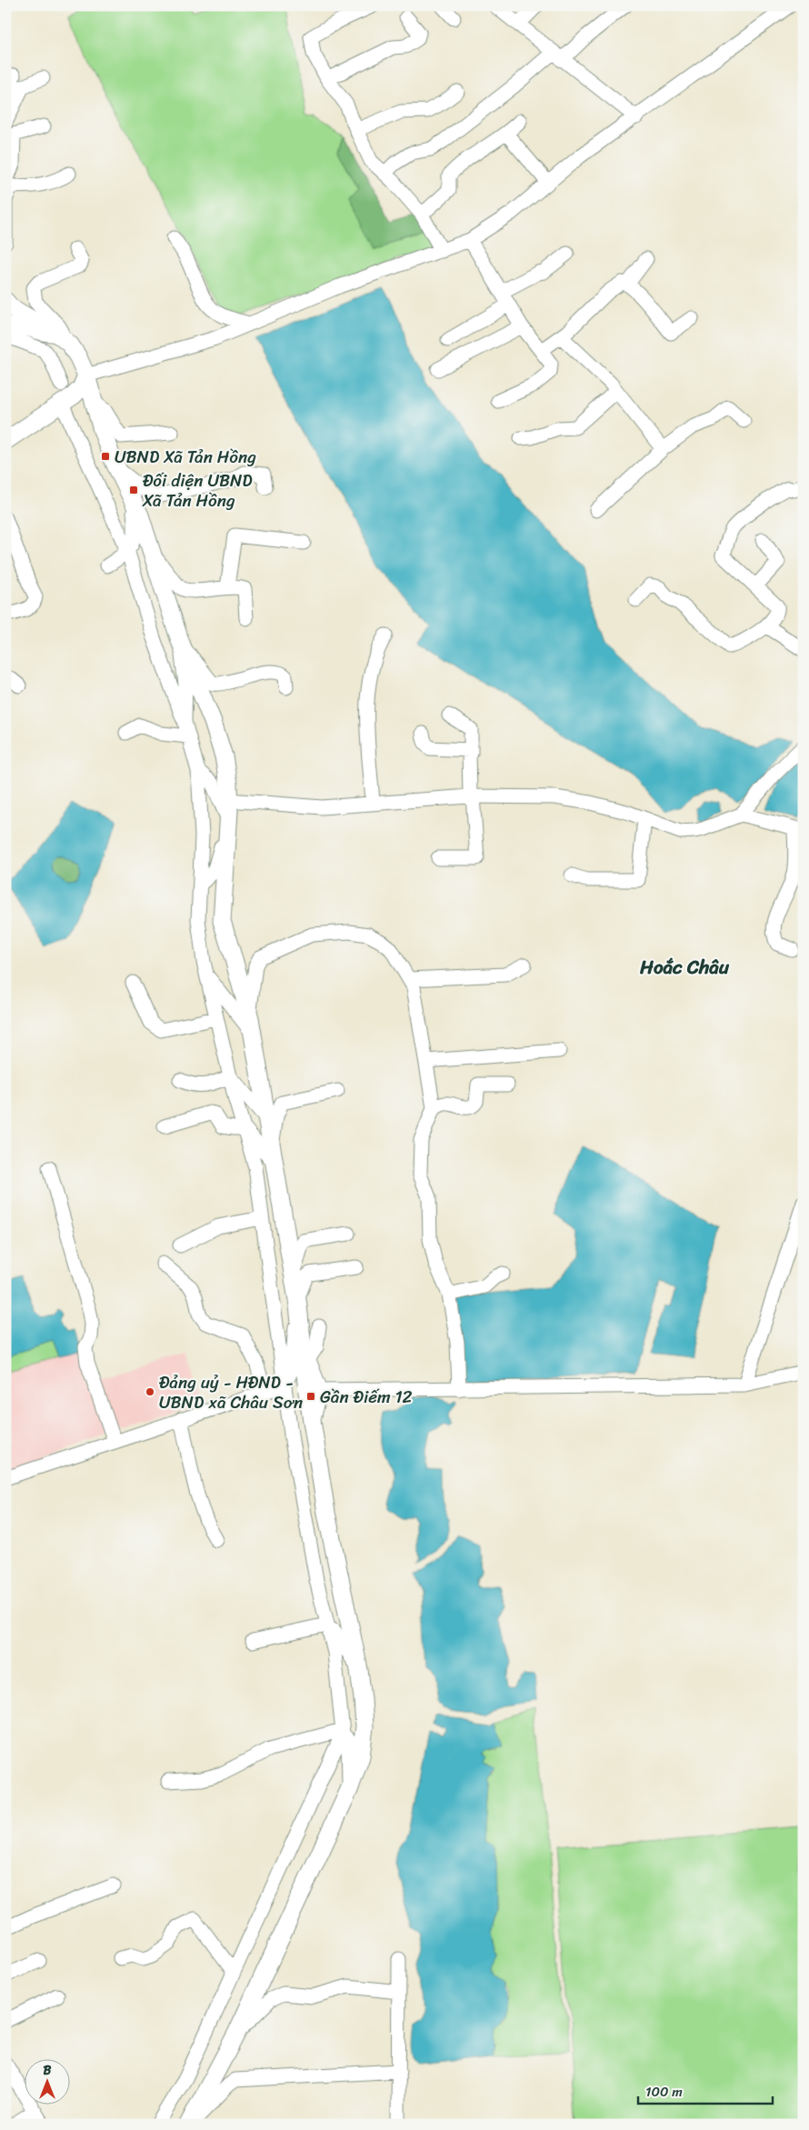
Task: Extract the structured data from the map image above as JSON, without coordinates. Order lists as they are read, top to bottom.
{
  "districts": ["Hoắc Châu"],
  "places": {
    "transit": ["UBND Xã Tản Hồng", "Đối diện UBND Xã Tản Hồng", "Gần Điếm 12"],
    "other": ["Đảng uỷ - HĐND - UBND xã Châu Sơn"]
  },
  "scale_bar": "100 m",
  "north": "top"
}
